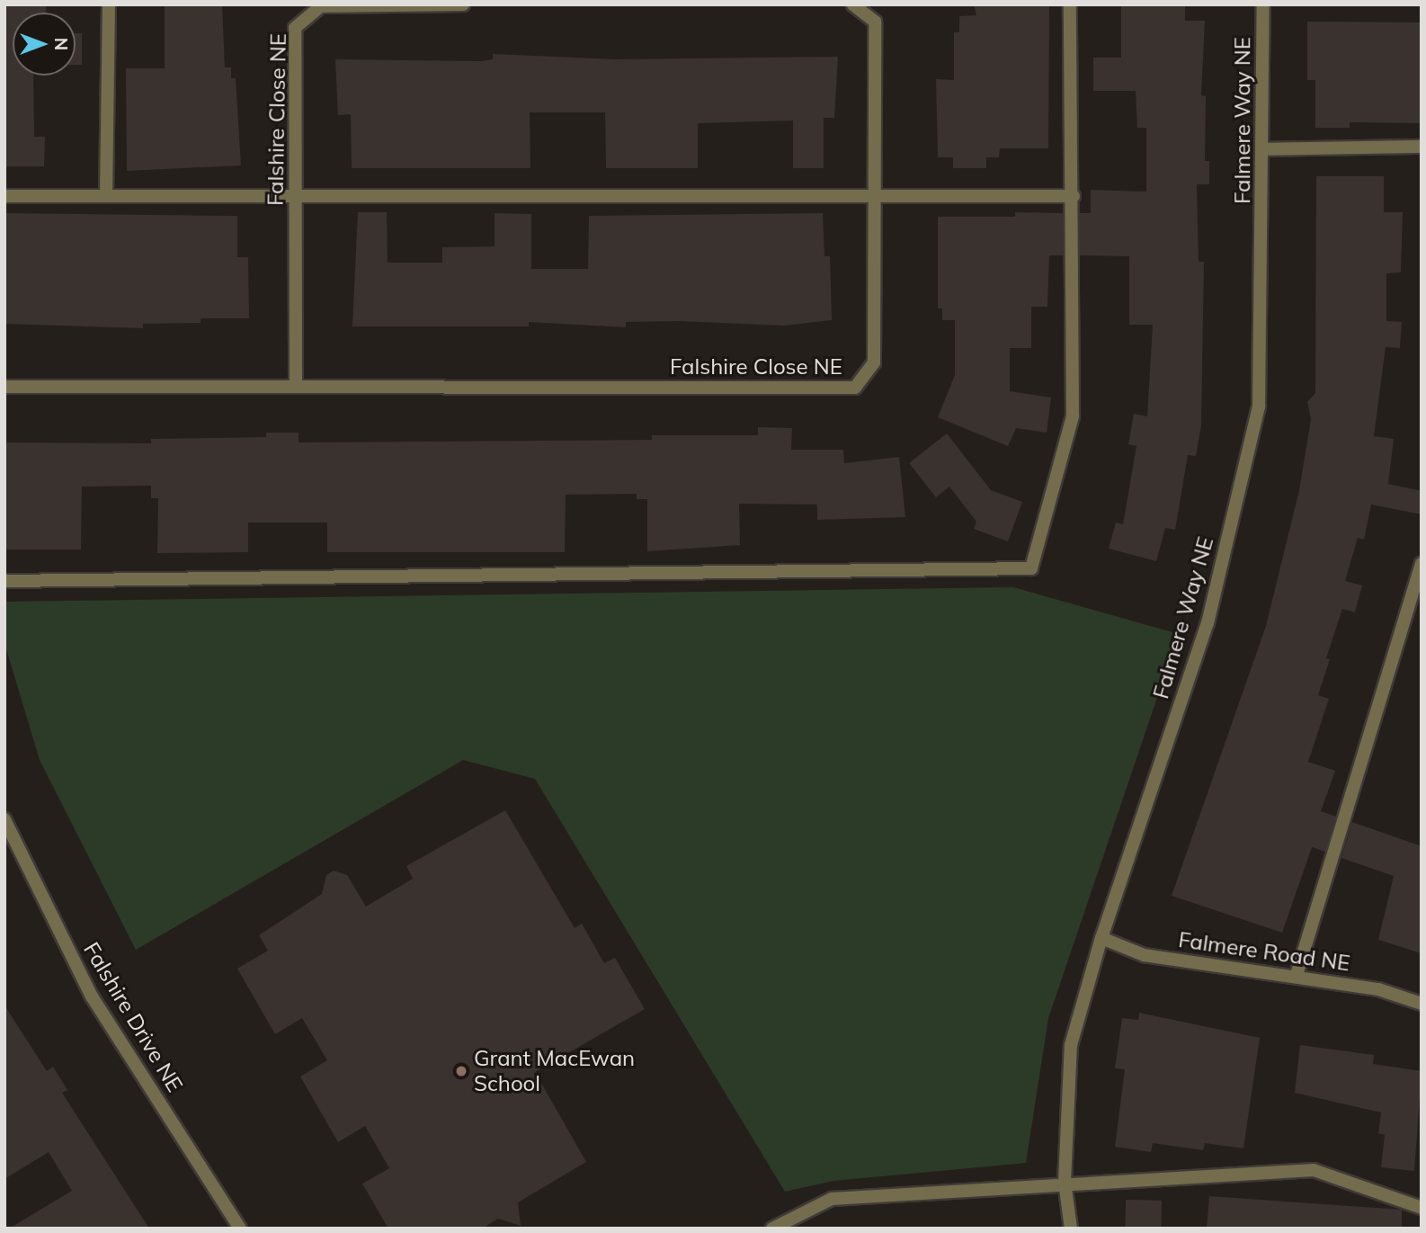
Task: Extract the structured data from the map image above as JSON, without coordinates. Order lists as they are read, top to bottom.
{
  "streets": {
    "street": [
      "Falshire Close NE",
      "Falmere Way NE",
      "Falmere Road NE",
      "Falshire Drive NE"
    ]
  },
  "crossings": [
    ["Falmere Way NE", "Falmere Road NE"]
  ],
  "places": ["Grant MacEwan School"],
  "north": "right"
}
